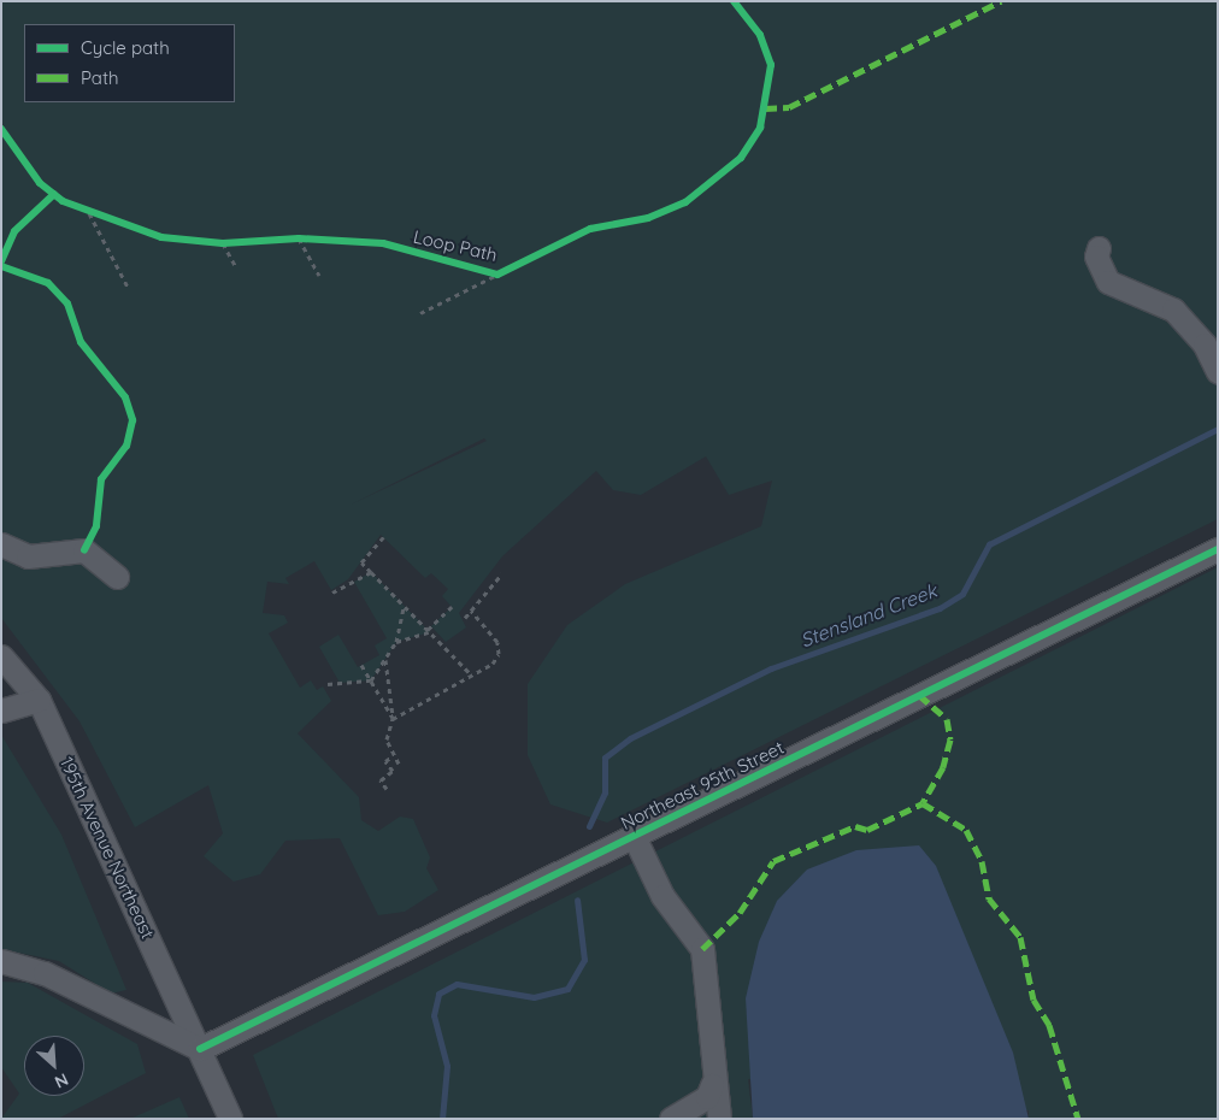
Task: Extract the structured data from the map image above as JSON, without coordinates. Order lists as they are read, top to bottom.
{
  "streets": {
    "street": ["Northeast 95th Street", "195th Avenue Northeast"],
    "cycle path": ["Loop Path"]
  },
  "crossings": [
    ["Northeast 95th Street", "195th Avenue Northeast"]
  ],
  "water": ["Stensland Creek"],
  "legend": ["Cycle path", "Path"],
  "north": "bottom right"
}
